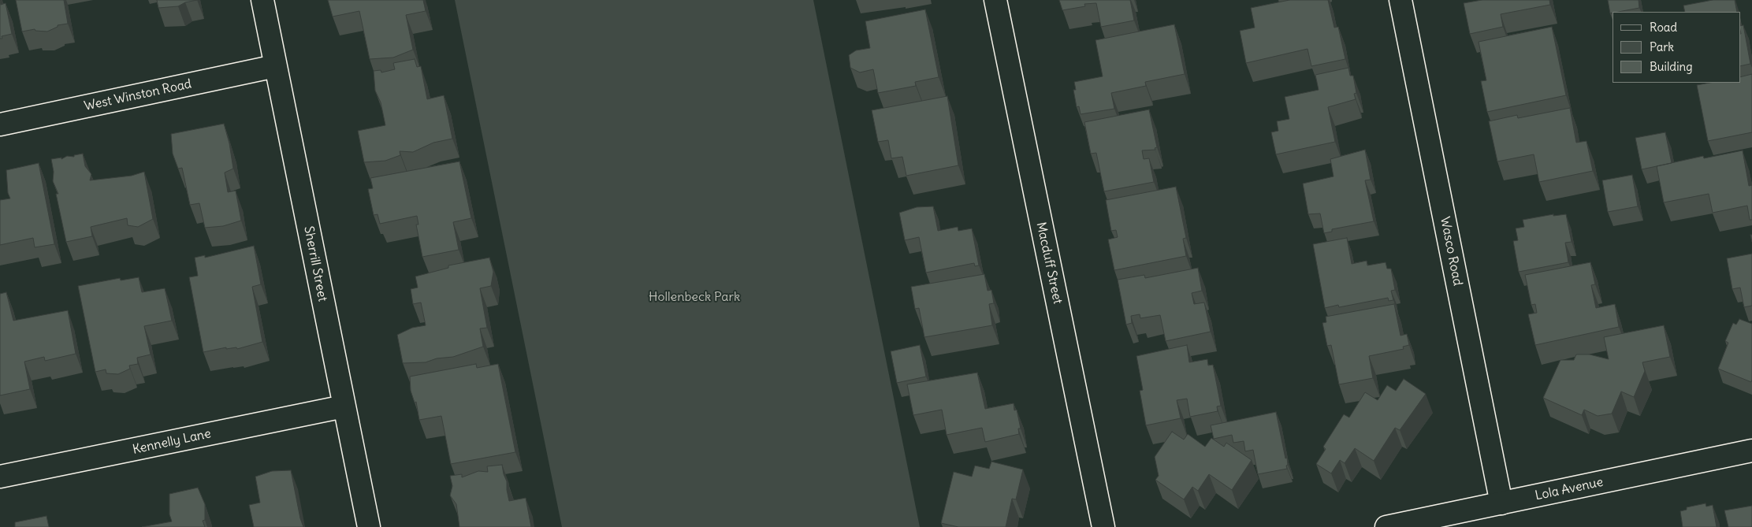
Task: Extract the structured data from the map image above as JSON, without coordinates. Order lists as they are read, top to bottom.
{
  "streets": {
    "street": [
      "West Winston Road",
      "Wasco Road",
      "Macduff Street",
      "Sherrill Street",
      "Kennelly Lane",
      "Lola Avenue"
    ]
  },
  "crossings": [
    ["West Winston Road", "Sherrill Street"],
    ["Wasco Road", "Lola Avenue"],
    ["Sherrill Street", "Kennelly Lane"]
  ],
  "parks": ["Hollenbeck Park"],
  "legend": ["Road", "Park", "Building"]
}
